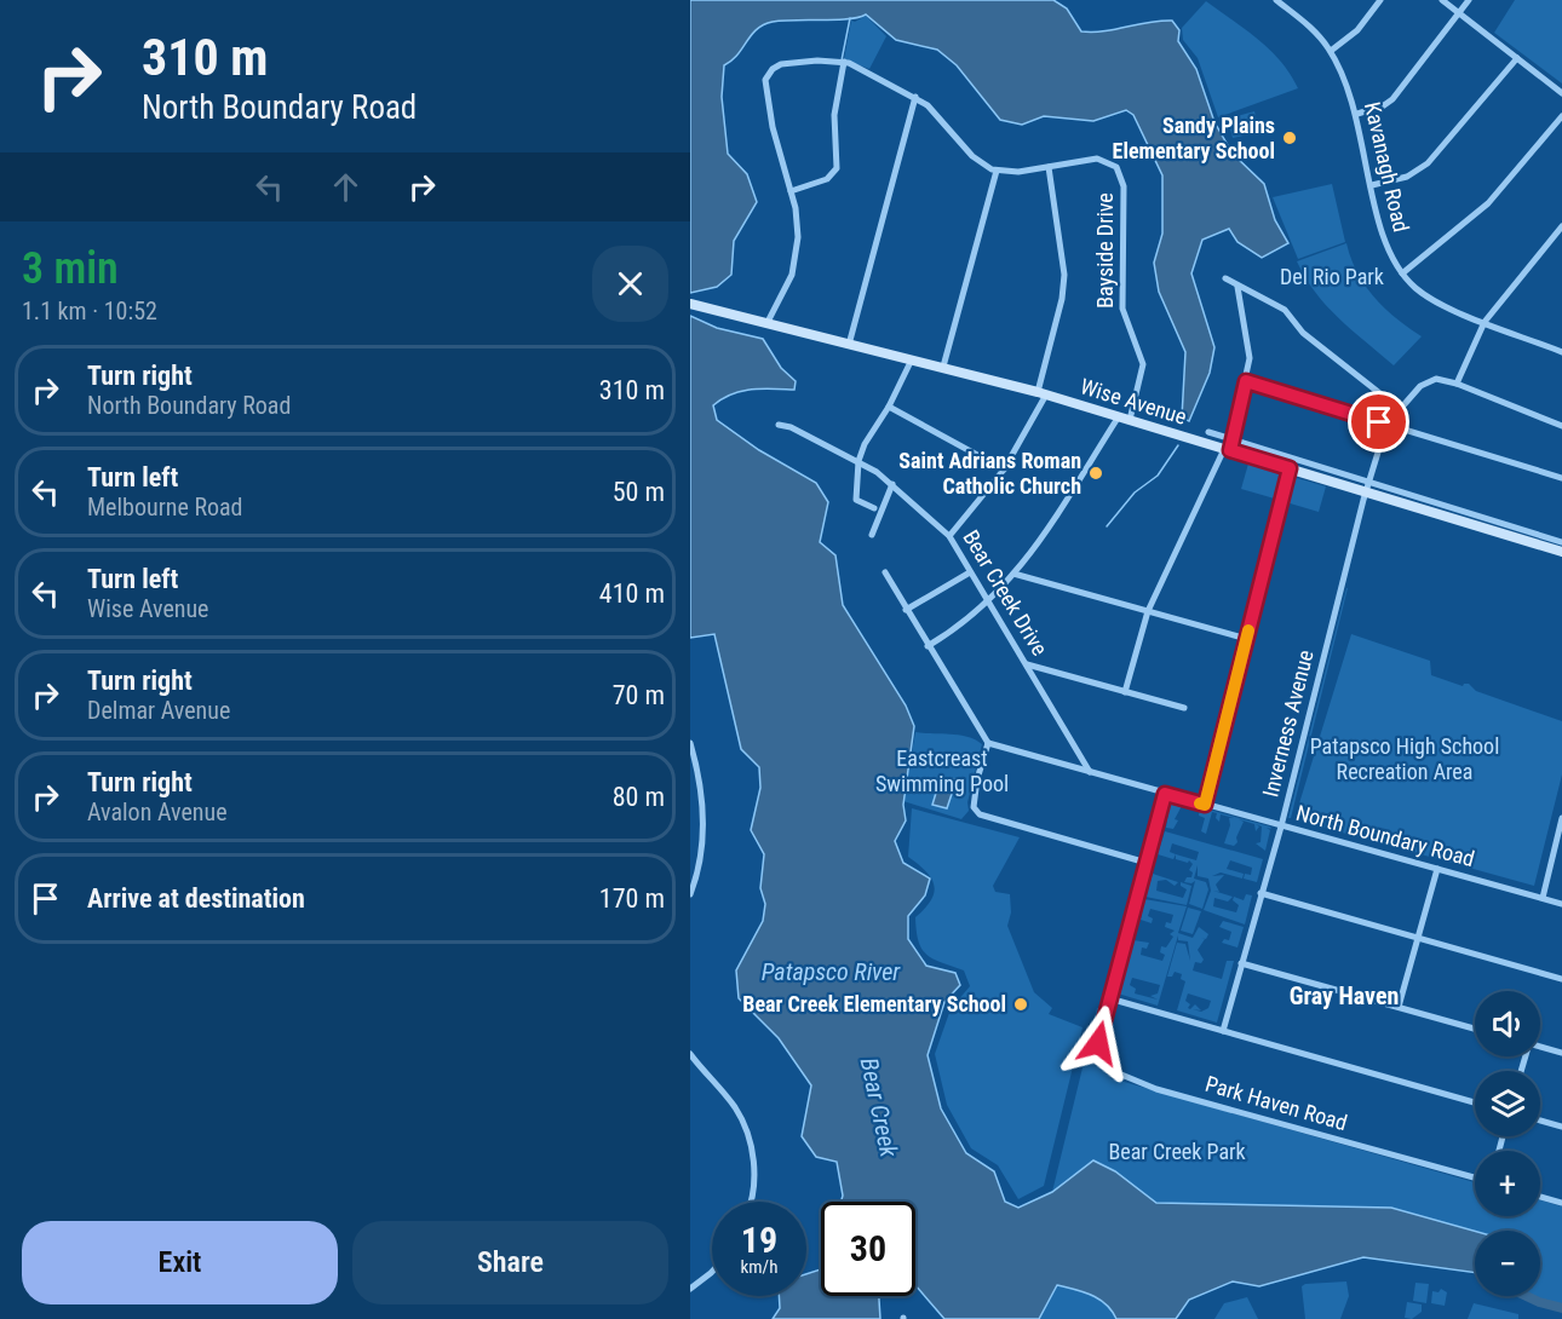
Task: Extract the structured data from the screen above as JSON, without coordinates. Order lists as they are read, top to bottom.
{
  "streets": {
    "main road": ["Wise Avenue"],
    "street": [
      "Kavanagh Road",
      "Bayside Drive",
      "Bear Creek Drive",
      "Inverness Avenue",
      "North Boundary Road",
      "Park Haven Road"
    ]
  },
  "crossings": [
    ["Bayside Drive", "Wise Avenue"],
    ["Wise Avenue", "Inverness Avenue"],
    ["Bear Creek Drive", "North Boundary Road"],
    ["Inverness Avenue", "North Boundary Road"],
    ["North Boundary Road", "Park Haven Road"]
  ],
  "districts": ["Gray Haven"],
  "water": ["Patapsco River", "Bear Creek"],
  "parks": [
    "Del Rio Park",
    "Patapsco High School Recreation Area",
    "Eastcreast Swimming Pool",
    "Bear Creek Park"
  ],
  "places": ["Sandy Plains Elementary School", "Saint Adrians Roman Catholic Church", "Bear Creek Elementary School"],
  "page": {
    "turn": ["310 m", "North Boundary Road"],
    "heading": ["3 min", "1.1 km · 10:52"],
    "list": [
      {
        "name": "Turn right",
        "note": "North Boundary Road",
        "value": "310 m"
      },
      {
        "name": "Turn left",
        "note": "Melbourne Road",
        "value": "50 m"
      },
      {
        "name": "Turn left",
        "note": "Wise Avenue",
        "value": "410 m"
      },
      {
        "name": "Turn right",
        "note": "Delmar Avenue",
        "value": "70 m"
      },
      {
        "name": "Turn right",
        "note": "Avalon Avenue",
        "value": "80 m"
      },
      {
        "name": "Arrive at destination",
        "value": "170 m"
      }
    ],
    "map_buttons": ["+", "−"],
    "speed": "19 km/h",
    "limit": "30",
    "buttons": ["Exit", "Share"]
  }
}
